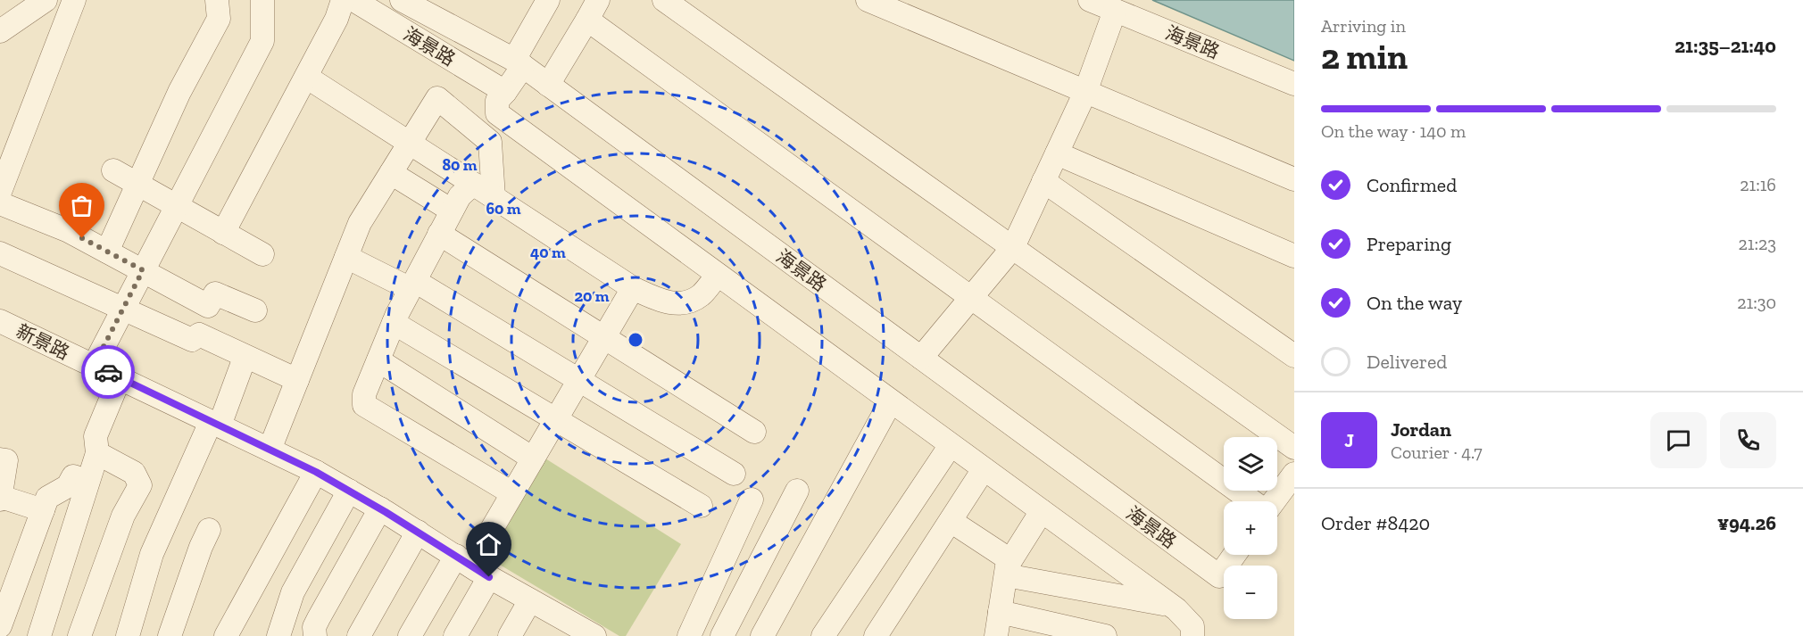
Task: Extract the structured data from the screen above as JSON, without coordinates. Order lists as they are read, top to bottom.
{
  "streets": {
    "street": ["海景路", "新景路"]
  },
  "page": {
    "heading": ["2 min", "Arriving in", "21:35–21:40"],
    "panel": [
      "Jordan",
      "Courier · 4.7",
      "Order #8420",
      "¥94.26"
    ],
    "bar": "On the way · 140 m",
    "list": [
      ["Confirmed", "21:16"],
      ["Preparing", "21:23"],
      ["On the way", "21:30"],
      "Delivered"
    ],
    "round": "J",
    "map_buttons": ["+", "−"]
  },
  "rings": [
    "80 m",
    "60 m",
    "40 m",
    "20 m"
  ]
}
